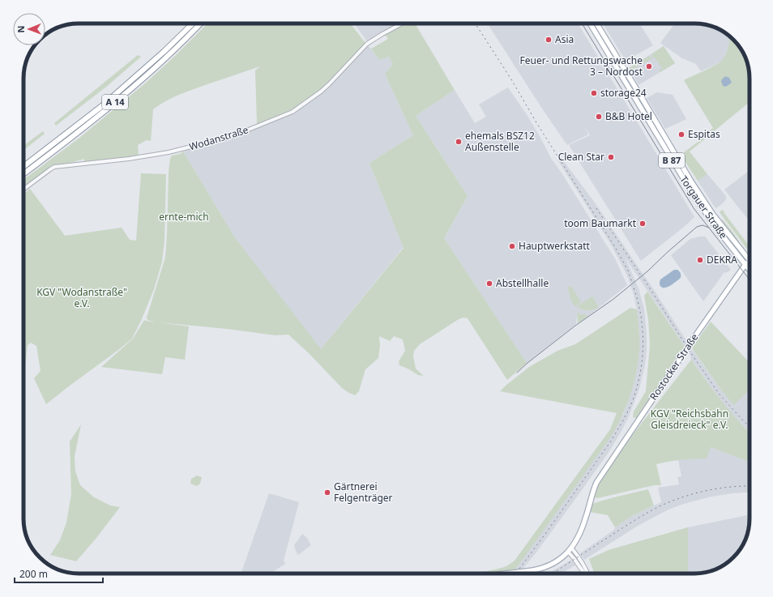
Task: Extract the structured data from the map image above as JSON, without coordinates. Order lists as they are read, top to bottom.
{
  "streets": {
    "highway": ["A 14"],
    "main road": ["B 87", "Torgauer Straße", "Rostocker Straße"],
    "street": ["Wodanstraße"]
  },
  "crossings": [
    ["Torgauer Straße", "Rostocker Straße"]
  ],
  "parks": ["ernte-mich", "KGV \"Wodanstraße\" e.V.", "KGV \"Reichsbahn Gleisdreieck\" e.V."],
  "places": [
    "Asia",
    "Feuer- und Rettungswache 3 – Nordost",
    "storage24",
    "B&B Hotel",
    "Espitas",
    "ehemals BSZ12 Außenstelle",
    "Clean Star",
    "toom Baumarkt",
    "Hauptwerkstatt",
    "DEKRA",
    "Abstellhalle",
    "Gärtnerei Felgenträger"
  ],
  "scale_bar": "200 m",
  "north": "left"
}
